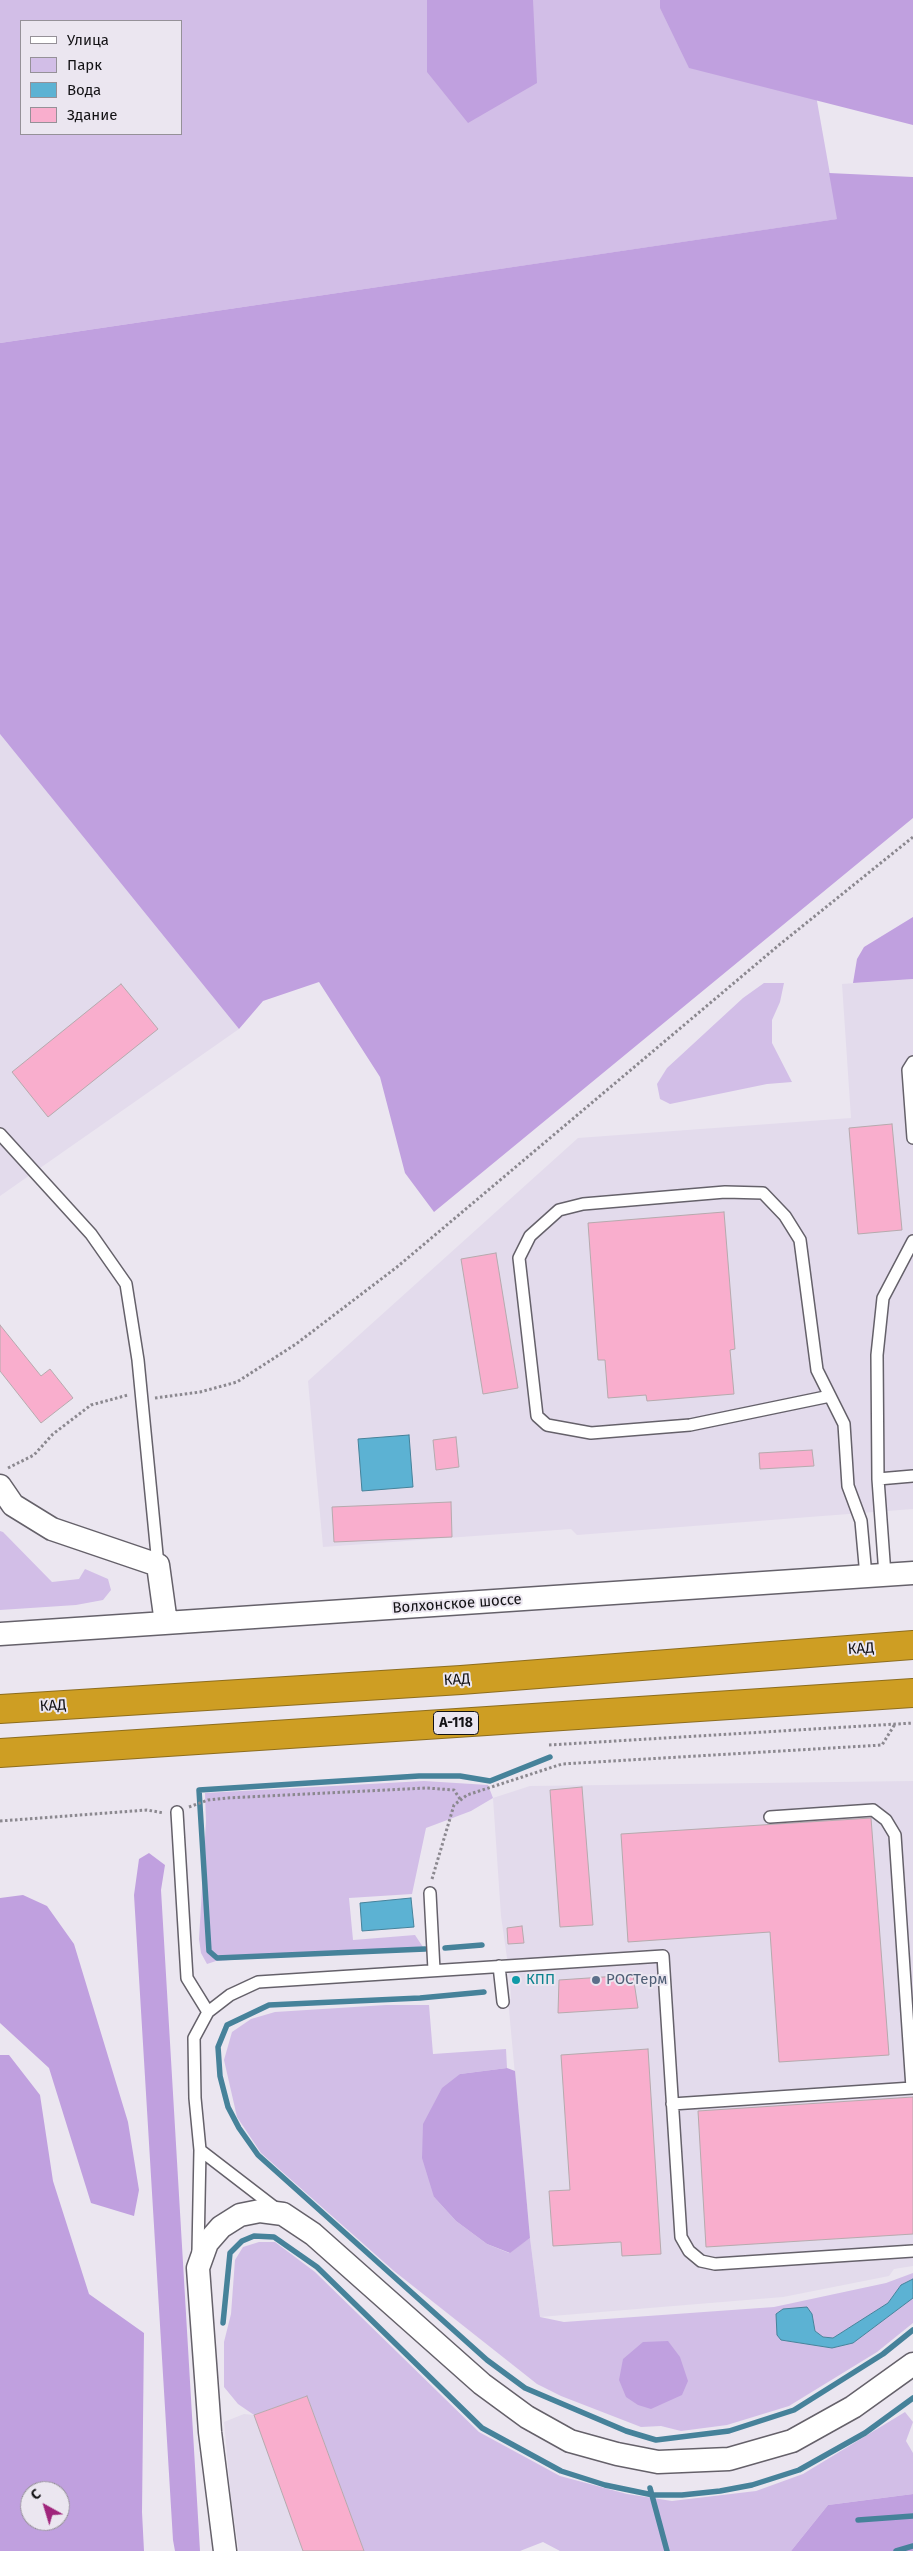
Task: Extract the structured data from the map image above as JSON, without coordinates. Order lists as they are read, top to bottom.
{
  "streets": {
    "highway": ["КАД", "А-118"],
    "street": ["Волхонское шоссе"]
  },
  "places": ["КПП", "РОСТерм"],
  "legend": [
    "Улица",
    "Парк",
    "Вода",
    "Здание"
  ],
  "north": "top left"
}
